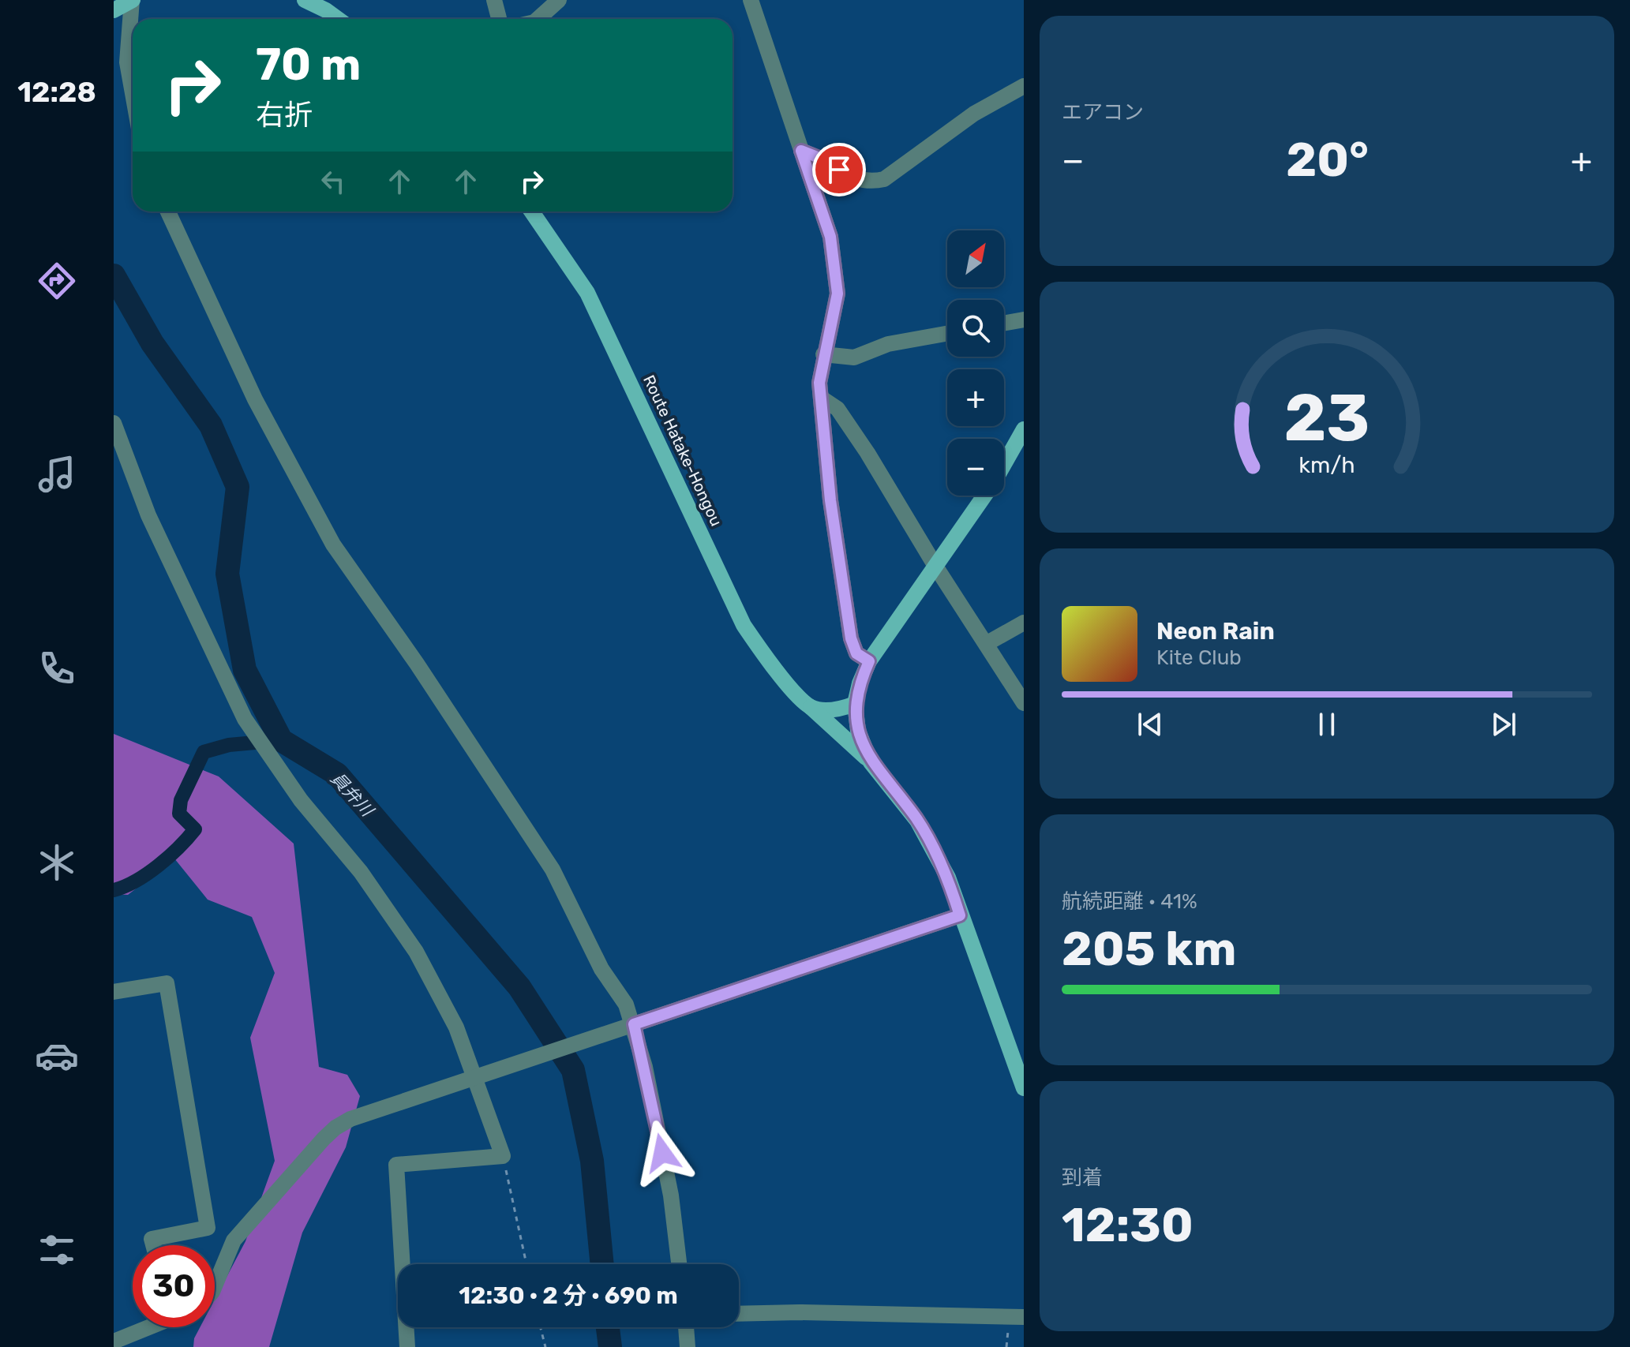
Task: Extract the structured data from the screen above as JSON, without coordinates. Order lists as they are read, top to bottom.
{
  "streets": {
    "main road": ["Route Hatake-Hongou"]
  },
  "water": ["員弁川"],
  "north": "top right",
  "page": {
    "tabs": "12:28",
    "tile": [
      "エアコン",
      ["航続距離 · 41%", "205 km"],
      ["到着", "12:30"]
    ],
    "turn": ["70 m", "右折"],
    "heat": ["−", "20°", "+"],
    "map_buttons": ["+", "−"],
    "song": ["Neon Rain", "Kite Club"],
    "limit": "30",
    "trip": "12:30 · 2 分 · 690 m",
    "gauge": ["23", "km/h"]
  }
}
